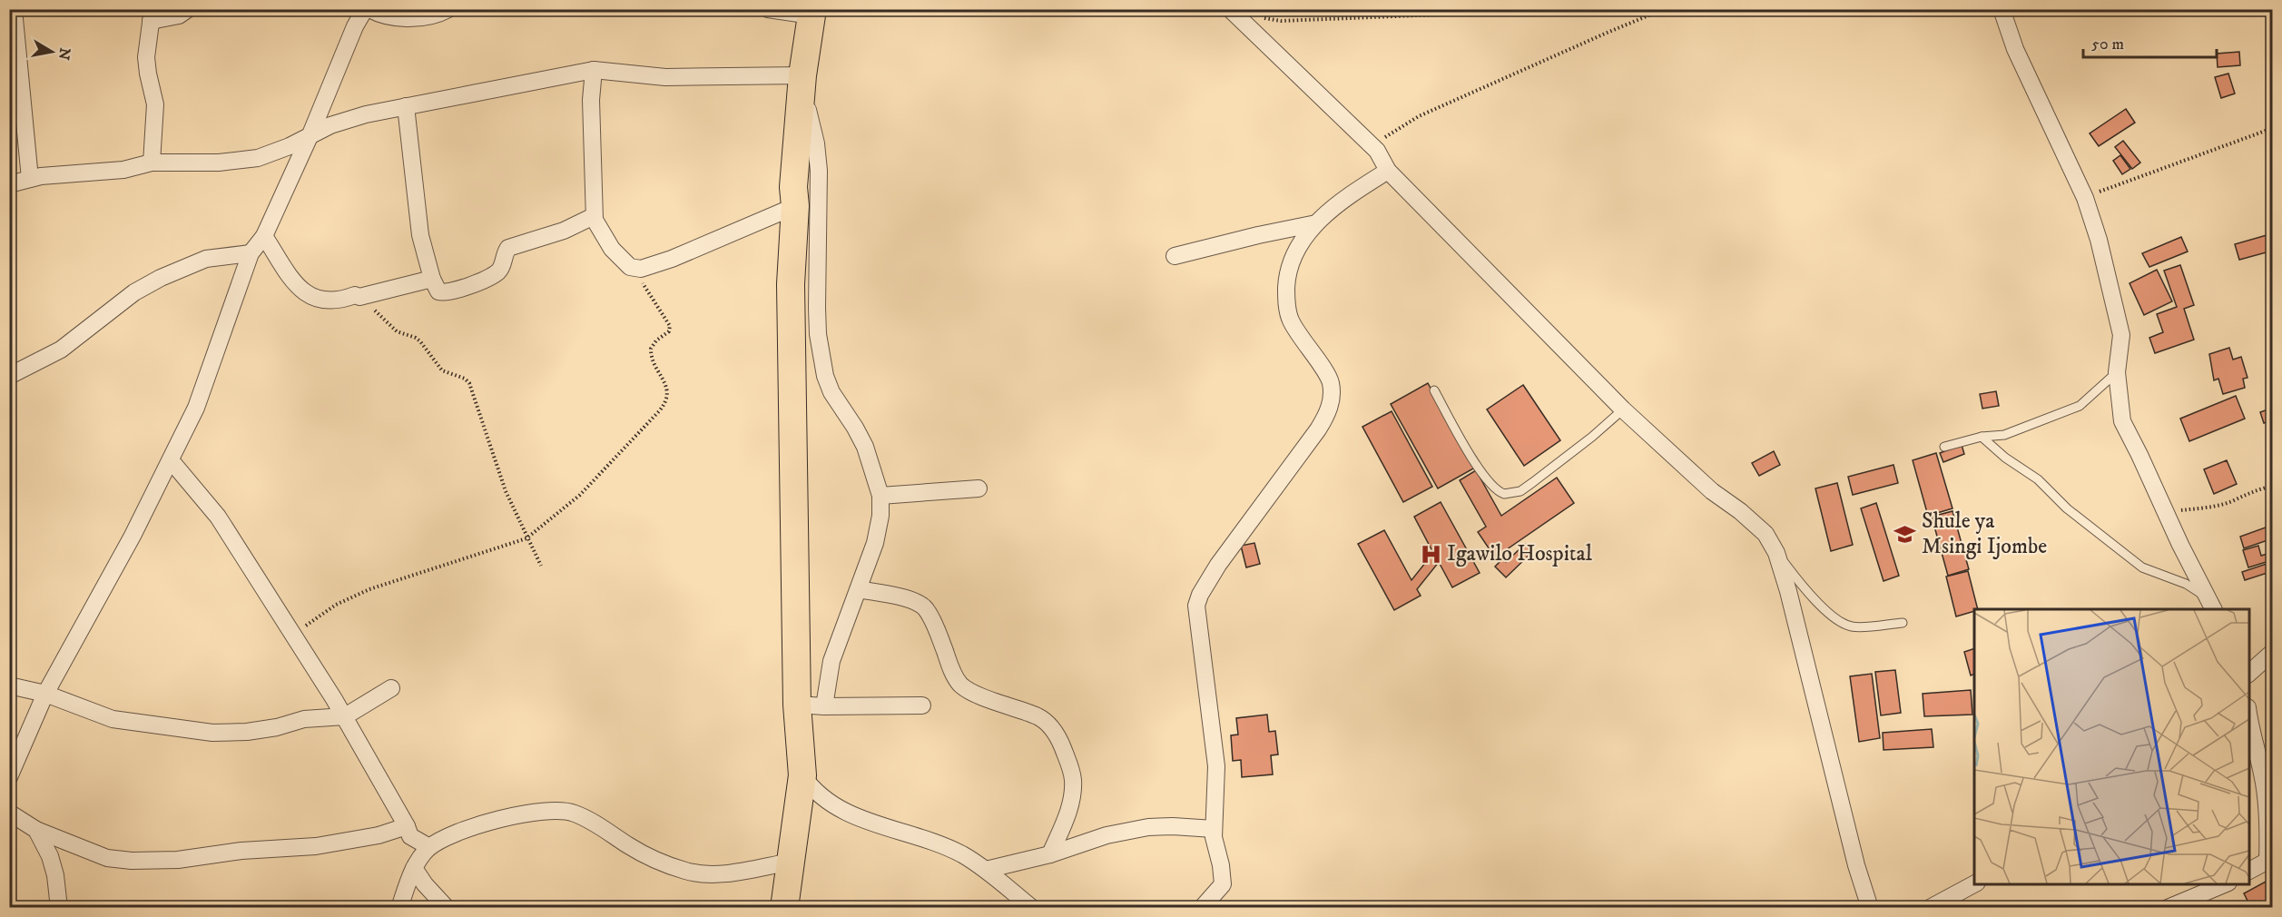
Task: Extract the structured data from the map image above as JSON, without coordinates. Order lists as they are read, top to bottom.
{
  "places": {
    "school or university": ["Shule ya Msingi Ijombe"],
    "hospital": ["Igawilo Hospital"]
  },
  "scale_bar": "50 m",
  "north": "right"
}
